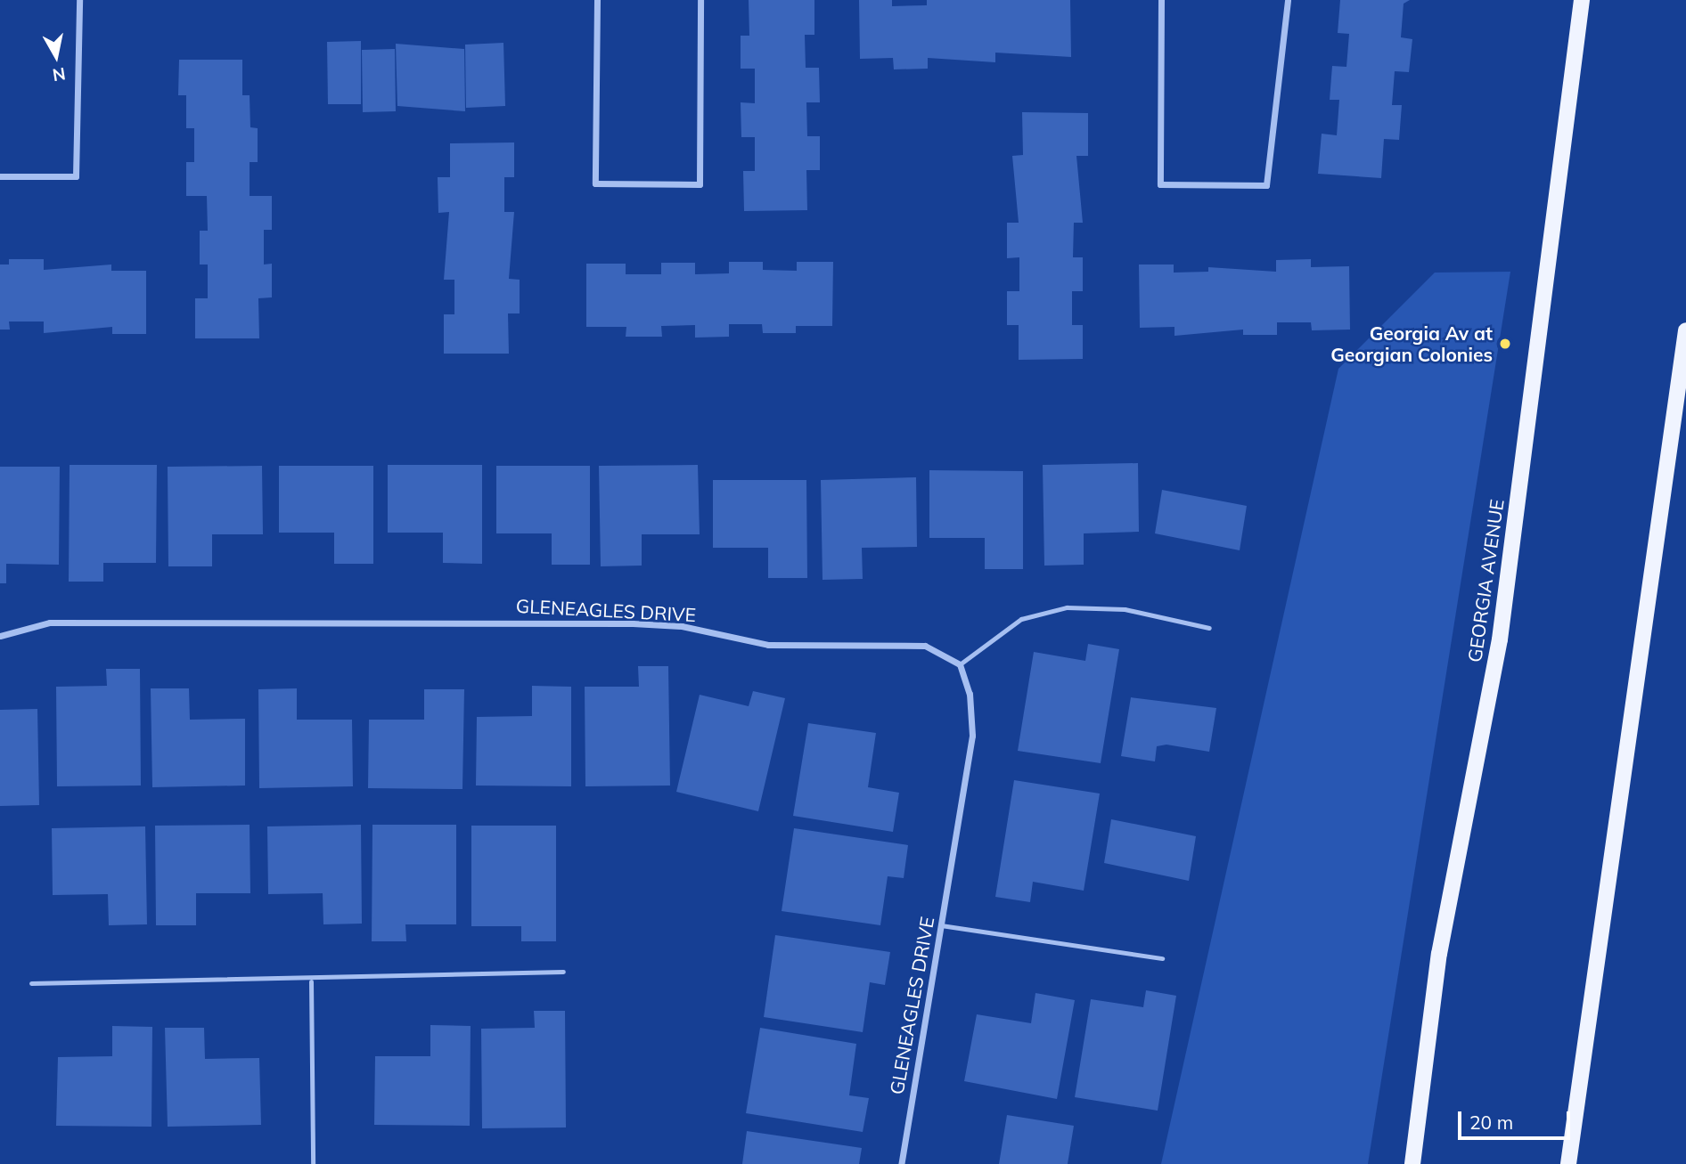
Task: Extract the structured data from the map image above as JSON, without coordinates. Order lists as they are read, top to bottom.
{
  "streets": {
    "main road": ["GEORGIA AVENUE"],
    "street": ["GLENEAGLES DRIVE"]
  },
  "places": ["Georgia Av at Georgian Colonies"],
  "scale_bar": "20 m",
  "north": "bottom"
}
